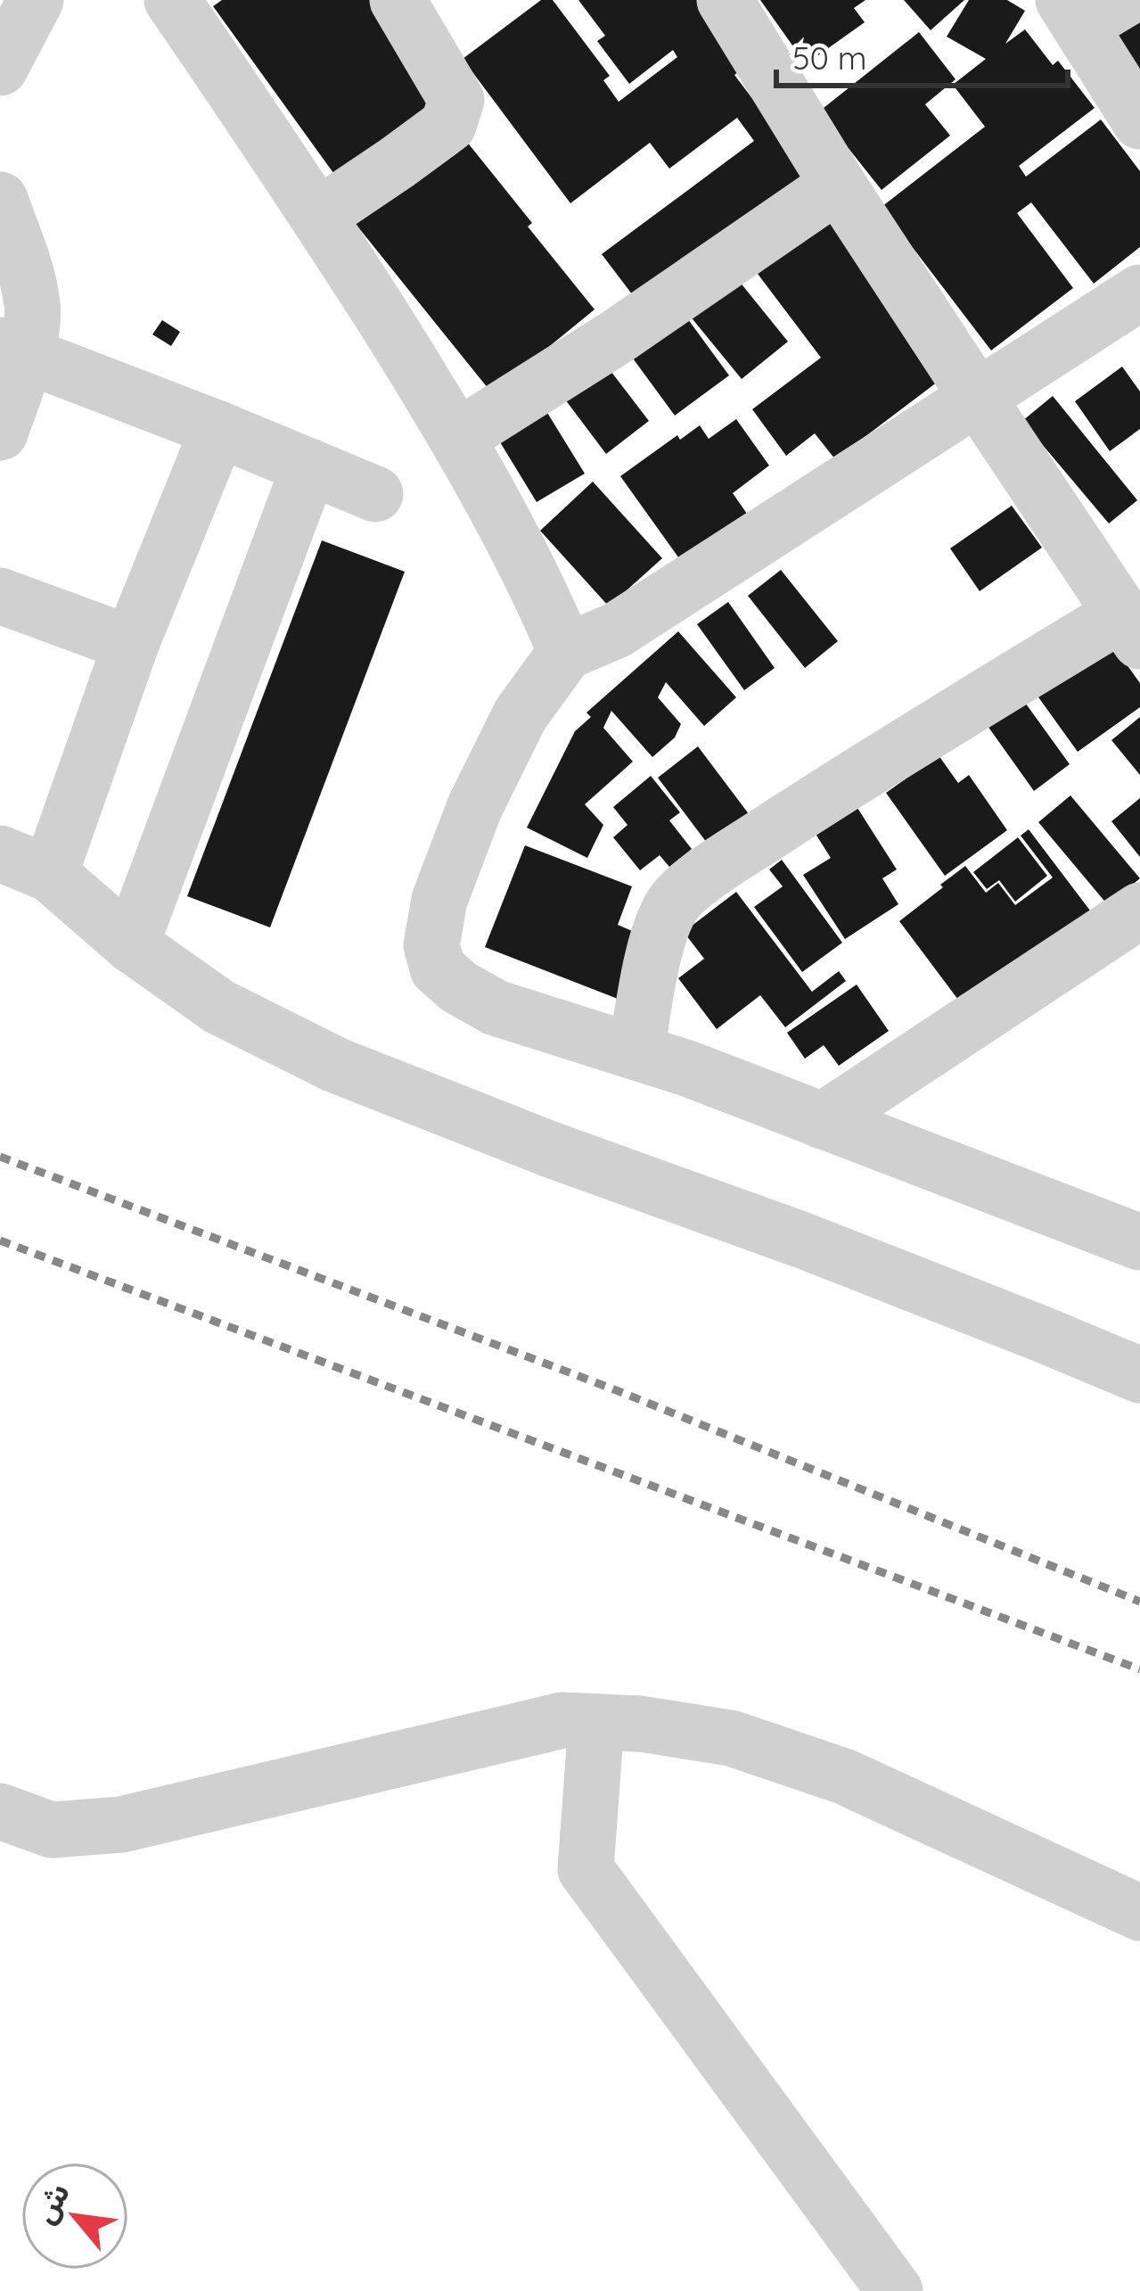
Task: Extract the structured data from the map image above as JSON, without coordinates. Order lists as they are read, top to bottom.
{
  "scale_bar": "50 m",
  "north": "top left"
}
